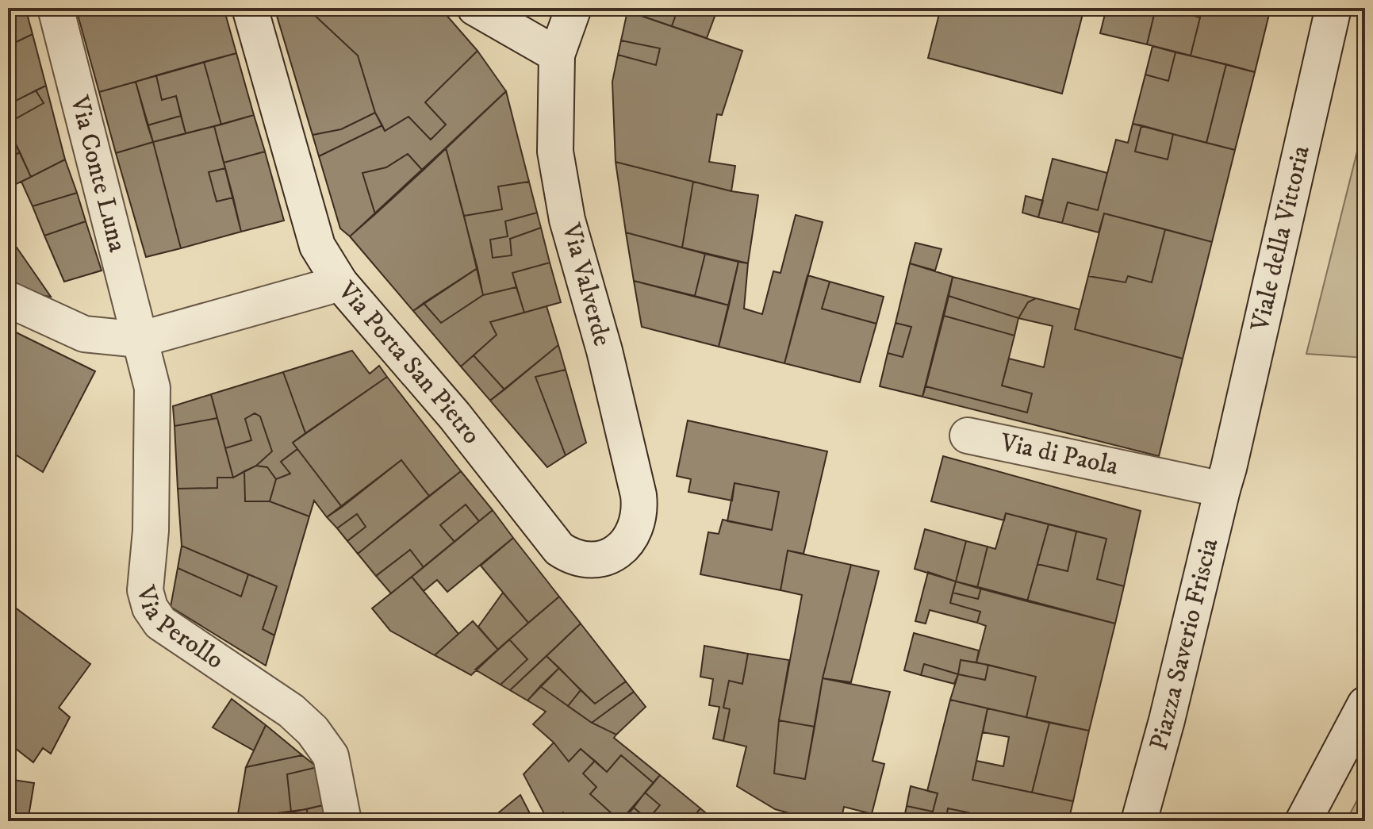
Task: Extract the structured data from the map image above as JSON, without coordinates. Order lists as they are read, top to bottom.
{
  "streets": {
    "street": [
      "Via Conte Luna",
      "Viale della Vittoria",
      "Via Valverde",
      "Via Porta San Pietro",
      "Via di Paola",
      "Via Perollo",
      "Piazza Saverio Friscia"
    ]
  },
  "crossings": [
    ["Via Conte Luna", "Via Porta San Pietro"],
    ["Via Conte Luna", "Via Perollo"],
    ["Viale della Vittoria", "Via di Paola"],
    ["Viale della Vittoria", "Piazza Saverio Friscia"],
    ["Via Valverde", "Via Porta San Pietro"],
    ["Via Porta San Pietro", "Via Perollo"],
    ["Via di Paola", "Piazza Saverio Friscia"]
  ]
}
